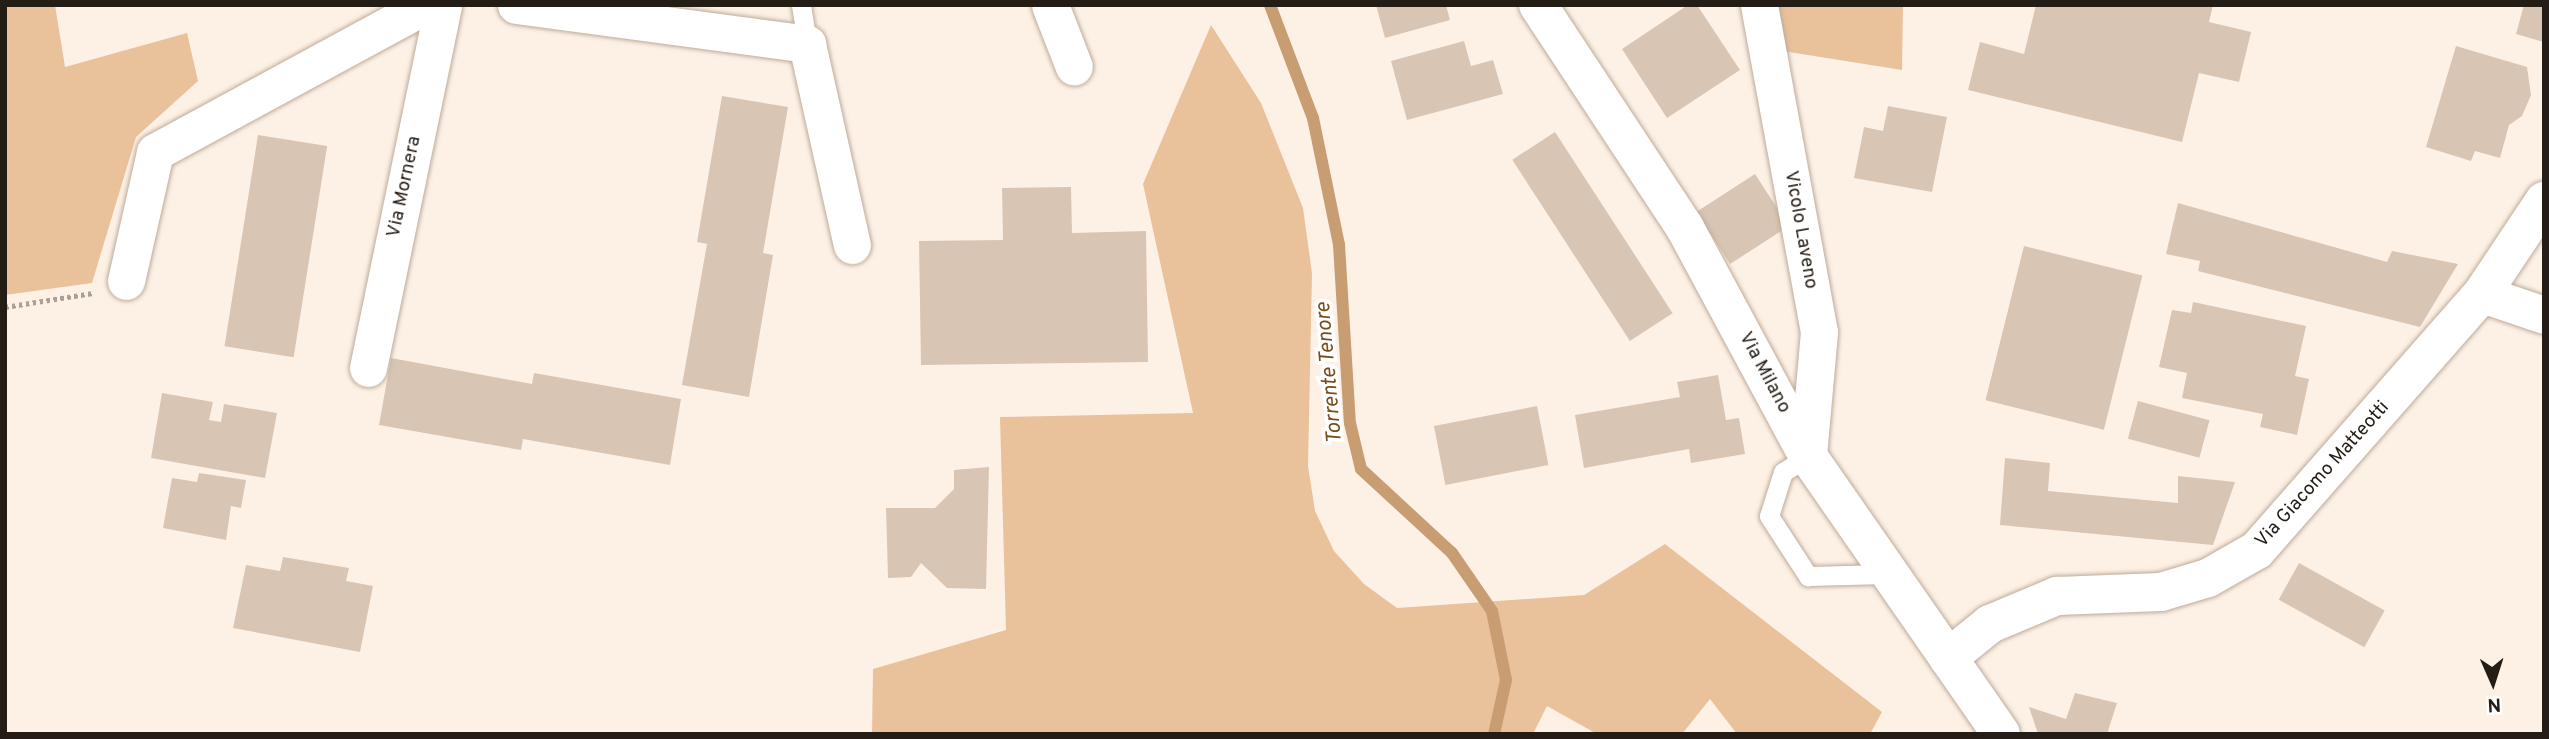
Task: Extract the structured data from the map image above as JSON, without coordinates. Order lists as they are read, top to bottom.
{
  "streets": {
    "street": [
      "Via Mornera",
      "Vicolo Laveno",
      "Via Milano",
      "Via Giacomo Matteotti"
    ]
  },
  "crossings": [
    ["Vicolo Laveno", "Via Milano"],
    ["Via Milano", "Via Giacomo Matteotti"]
  ],
  "water": ["Torrente Tenore"],
  "north": "bottom"
}
